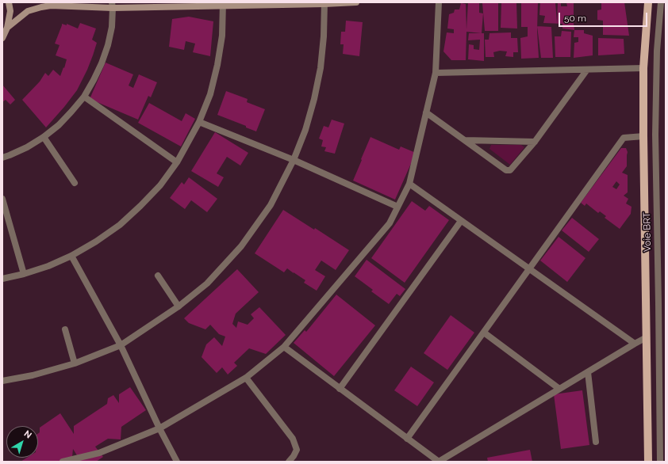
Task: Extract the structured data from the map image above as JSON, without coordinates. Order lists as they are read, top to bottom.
{
  "streets": {
    "street": ["Voie BRT"]
  },
  "scale_bar": "50 m",
  "north": "top right"
}
